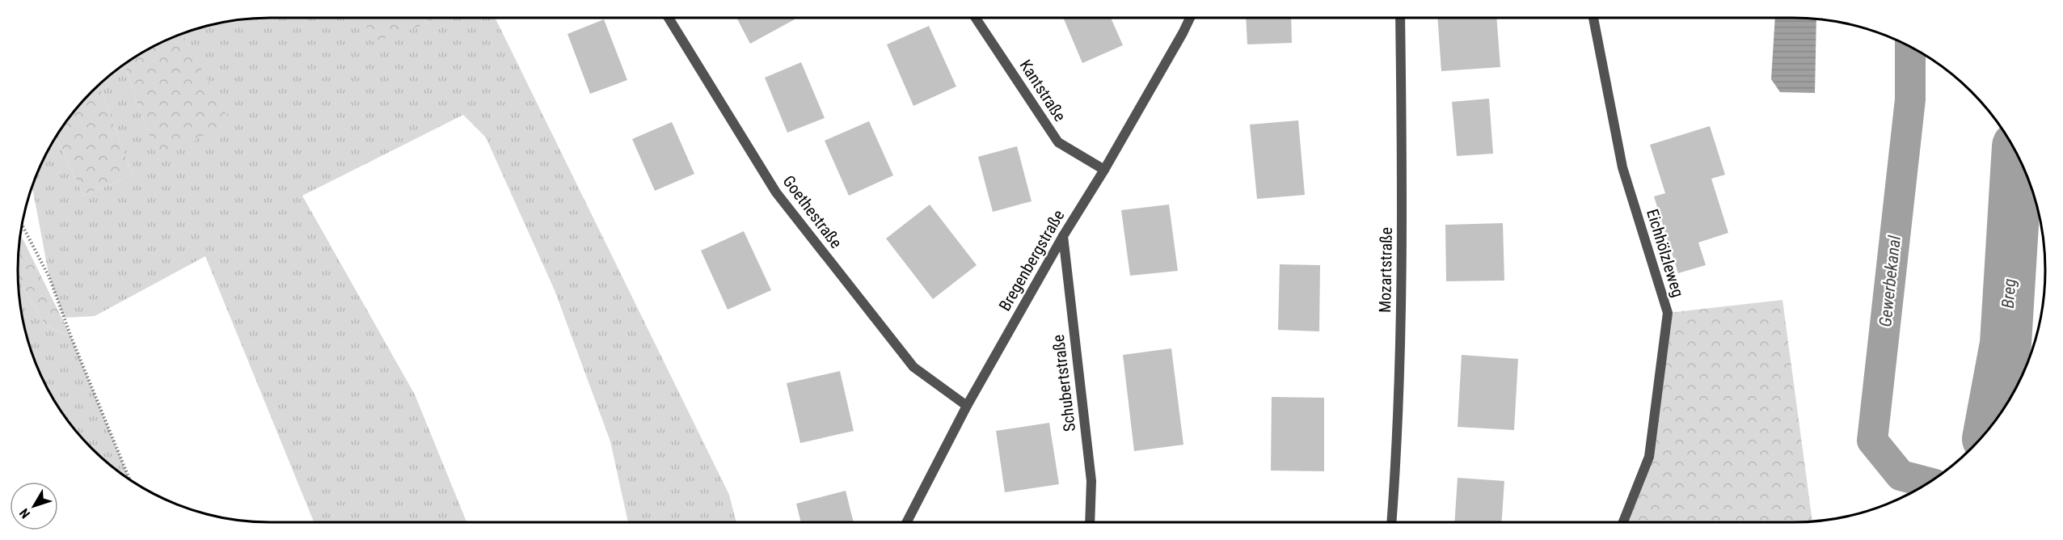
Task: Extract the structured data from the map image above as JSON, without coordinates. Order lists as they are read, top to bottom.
{
  "streets": {
    "street": [
      "Kantstraße",
      "Goethestraße",
      "Eichhölzleweg",
      "Bregenbergstraße",
      "Mozartstraße",
      "Schubertstraße"
    ]
  },
  "crossings": [
    ["Kantstraße", "Bregenbergstraße"],
    ["Goethestraße", "Bregenbergstraße"],
    ["Bregenbergstraße", "Schubertstraße"]
  ],
  "water": ["Gewerbekanal", "Breg"],
  "north": "bottom left"
}
